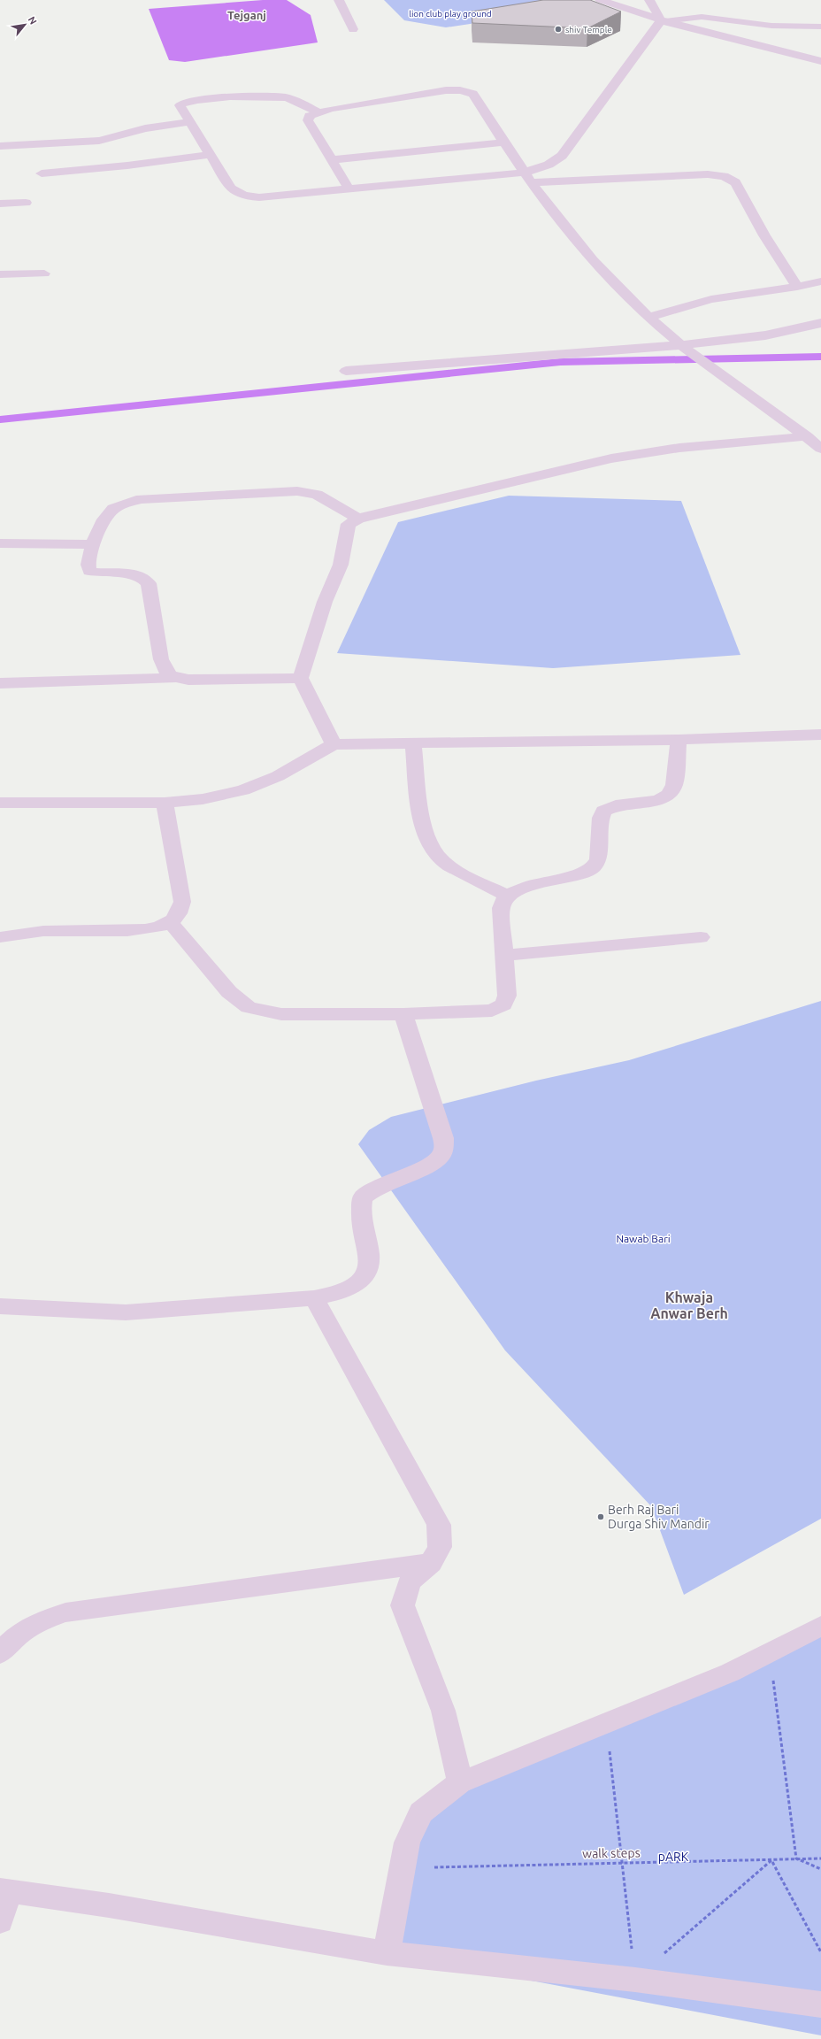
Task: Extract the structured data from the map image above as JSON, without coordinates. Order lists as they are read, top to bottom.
{
  "streets": {
    "path": ["walk steps"]
  },
  "districts": ["Tejganj", "Khwaja Anwar Berh"],
  "parks": ["lion club play ground", "Nawab Bari", "pARK"],
  "places": ["shiv Temple", "Berh Raj Bari Durga Shiv Mandir"],
  "north": "top right"
}
